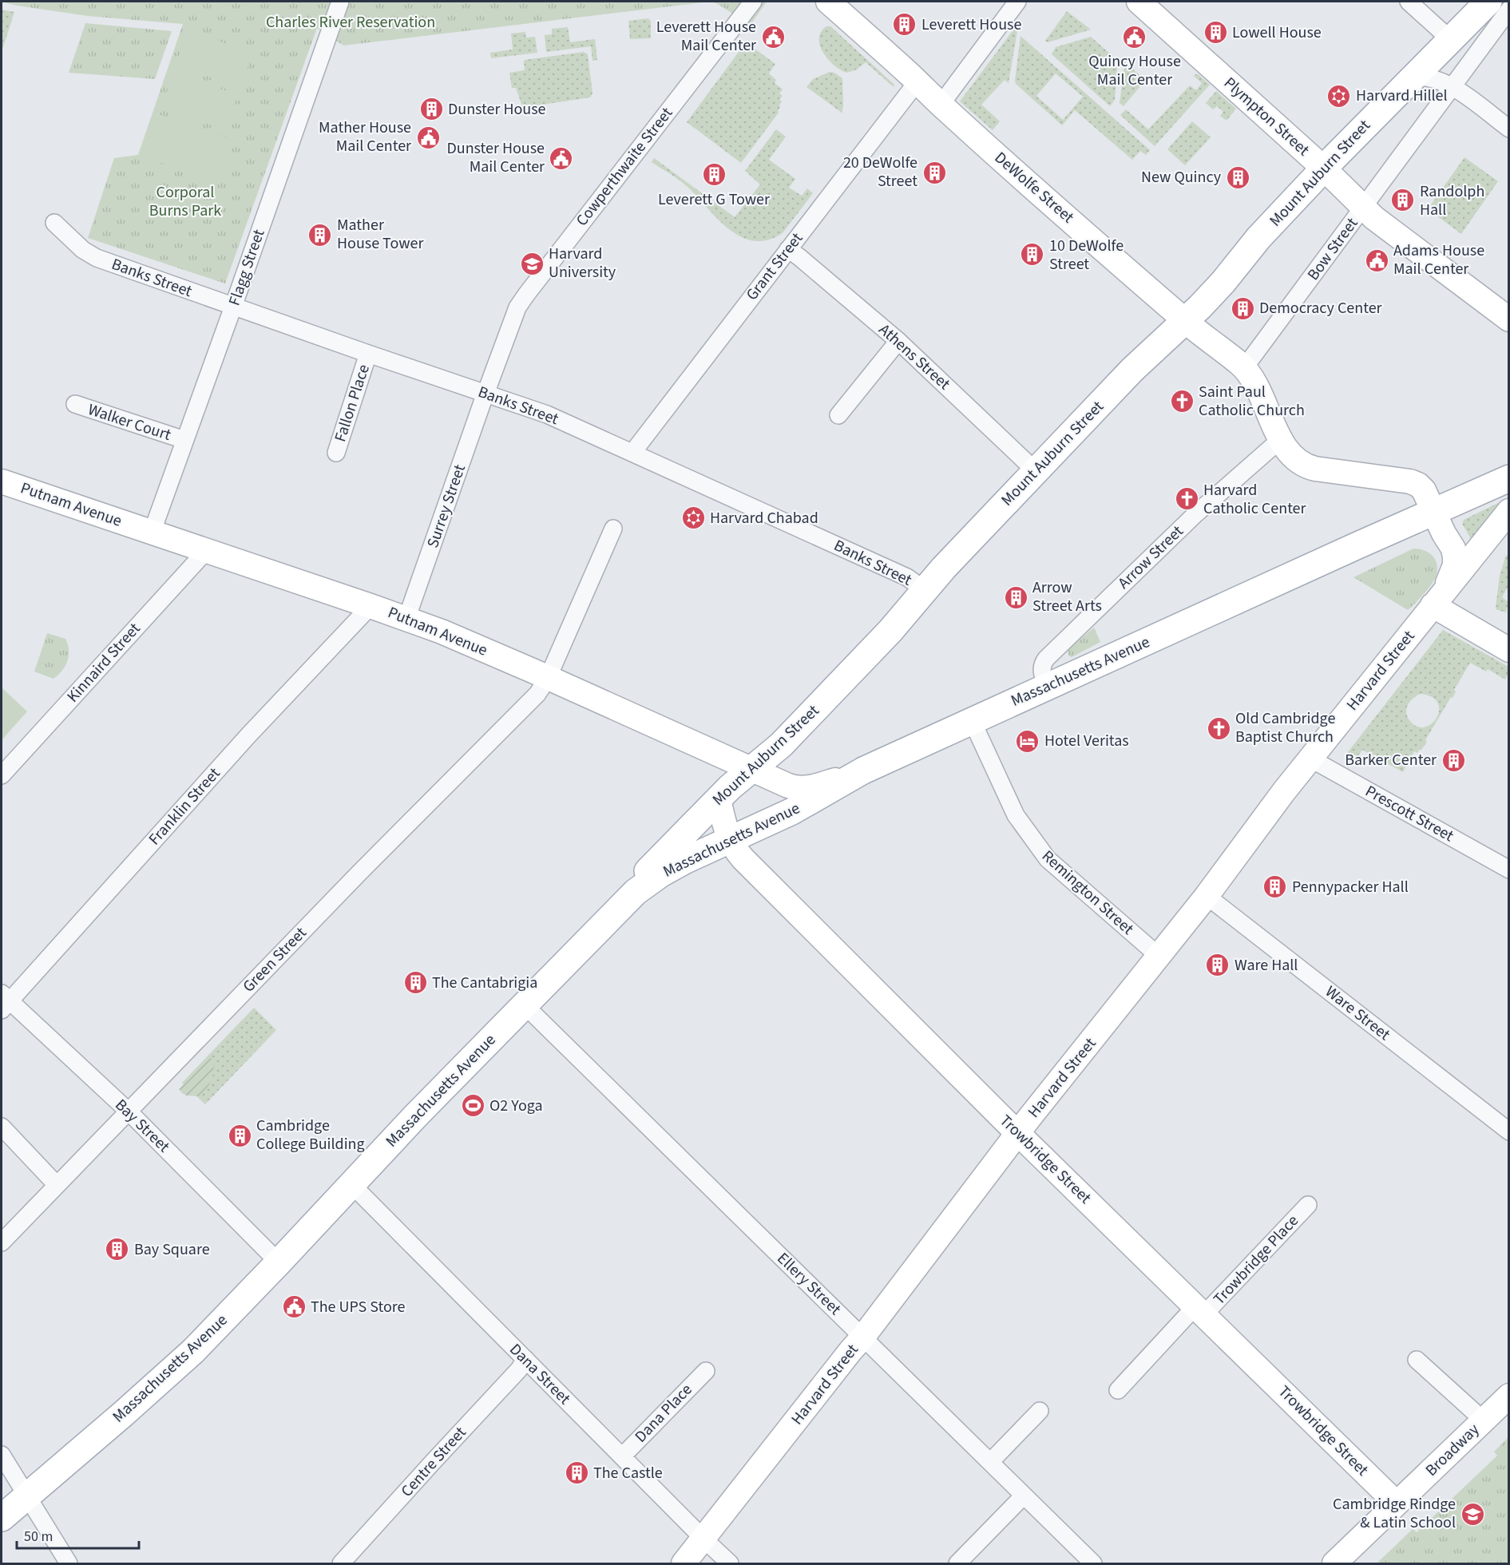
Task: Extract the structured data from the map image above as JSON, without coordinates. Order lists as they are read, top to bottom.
{
  "streets": {
    "main road": ["Mount Auburn Street", "Massachusetts Avenue"],
    "street": [
      "Plympton Street",
      "Cowperthwaite Street",
      "DeWolfe Street",
      "Bow Street",
      "Grant Street",
      "Flagg Street",
      "Banks Street",
      "Athens Street",
      "Fallon Place",
      "Walker Court",
      "Putnam Avenue",
      "Surrey Street",
      "Arrow Street",
      "Kinnaird Street",
      "Harvard Street",
      "Franklin Street",
      "Prescott Street",
      "Remington Street",
      "Green Street",
      "Ware Street",
      "Bay Street",
      "Trowbridge Street",
      "Trowbridge Place",
      "Ellery Street",
      "Dana Street",
      "Dana Place",
      "Broadway",
      "Centre Street"
    ]
  },
  "crossings": [
    ["Plympton Street", "Mount Auburn Street"],
    ["Plympton Street", "Bow Street"],
    ["Cowperthwaite Street", "Banks Street"],
    ["Cowperthwaite Street", "Surrey Street"],
    ["Mount Auburn Street", "DeWolfe Street"],
    ["Mount Auburn Street", "Banks Street"],
    ["Mount Auburn Street", "Athens Street"],
    ["Mount Auburn Street", "Putnam Avenue"],
    ["Mount Auburn Street", "Massachusetts Avenue"],
    ["Mount Auburn Street", "Trowbridge Street"],
    ["DeWolfe Street", "Bow Street"],
    ["DeWolfe Street", "Grant Street"],
    ["Grant Street", "Banks Street"],
    ["Grant Street", "Athens Street"],
    ["Flagg Street", "Banks Street"],
    ["Flagg Street", "Walker Court"],
    ["Flagg Street", "Putnam Avenue"],
    ["Banks Street", "Fallon Place"],
    ["Banks Street", "Surrey Street"],
    ["Putnam Avenue", "Surrey Street"],
    ["Putnam Avenue", "Kinnaird Street"],
    ["Putnam Avenue", "Massachusetts Avenue"],
    ["Putnam Avenue", "Franklin Street"],
    ["Putnam Avenue", "Green Street"],
    ["Arrow Street", "Massachusetts Avenue"],
    ["Harvard Street", "Massachusetts Avenue"],
    ["Harvard Street", "Prescott Street"],
    ["Harvard Street", "Remington Street"],
    ["Harvard Street", "Ware Street"],
    ["Harvard Street", "Trowbridge Street"],
    ["Harvard Street", "Ellery Street"],
    ["Harvard Street", "Dana Street"],
    ["Massachusetts Avenue", "Remington Street"],
    ["Massachusetts Avenue", "Bay Street"],
    ["Massachusetts Avenue", "Trowbridge Street"],
    ["Massachusetts Avenue", "Ellery Street"],
    ["Massachusetts Avenue", "Dana Street"],
    ["Franklin Street", "Bay Street"],
    ["Green Street", "Bay Street"],
    ["Trowbridge Street", "Trowbridge Place"],
    ["Trowbridge Street", "Broadway"],
    ["Dana Street", "Dana Place"],
    ["Dana Street", "Centre Street"]
  ],
  "parks": ["Charles River Reservation", "Corporal Burns Park"],
  "places": {
    "building": [
      "Leverett House",
      "Lowell House",
      "Dunster House",
      "20 DeWolfe Street",
      "Leverett G Tower",
      "New Quincy",
      "Randolph Hall",
      "Mather House Tower",
      "10 DeWolfe Street",
      "Democracy Center",
      "Arrow Street Arts",
      "Barker Center",
      "Pennypacker Hall",
      "Ware Hall",
      "The Cantabrigia",
      "Cambridge College Building",
      "Bay Square",
      "The Castle"
    ],
    "public building": [
      "Leverett House Mail Center",
      "Quincy House Mail Center",
      "Mather House Mail Center",
      "Dunster House Mail Center",
      "Adams House Mail Center",
      "The UPS Store"
    ],
    "synagogue": ["Harvard Hillel", "Harvard Chabad"],
    "school or university": ["Harvard University", "Cambridge Rindge & Latin School"],
    "church": ["Saint Paul Catholic Church", "Harvard Catholic Center", "Old Cambridge Baptist Church"],
    "hotel": ["Hotel Veritas"],
    "sports": ["O2 Yoga"]
  },
  "scale_bar": "50 m"
}
